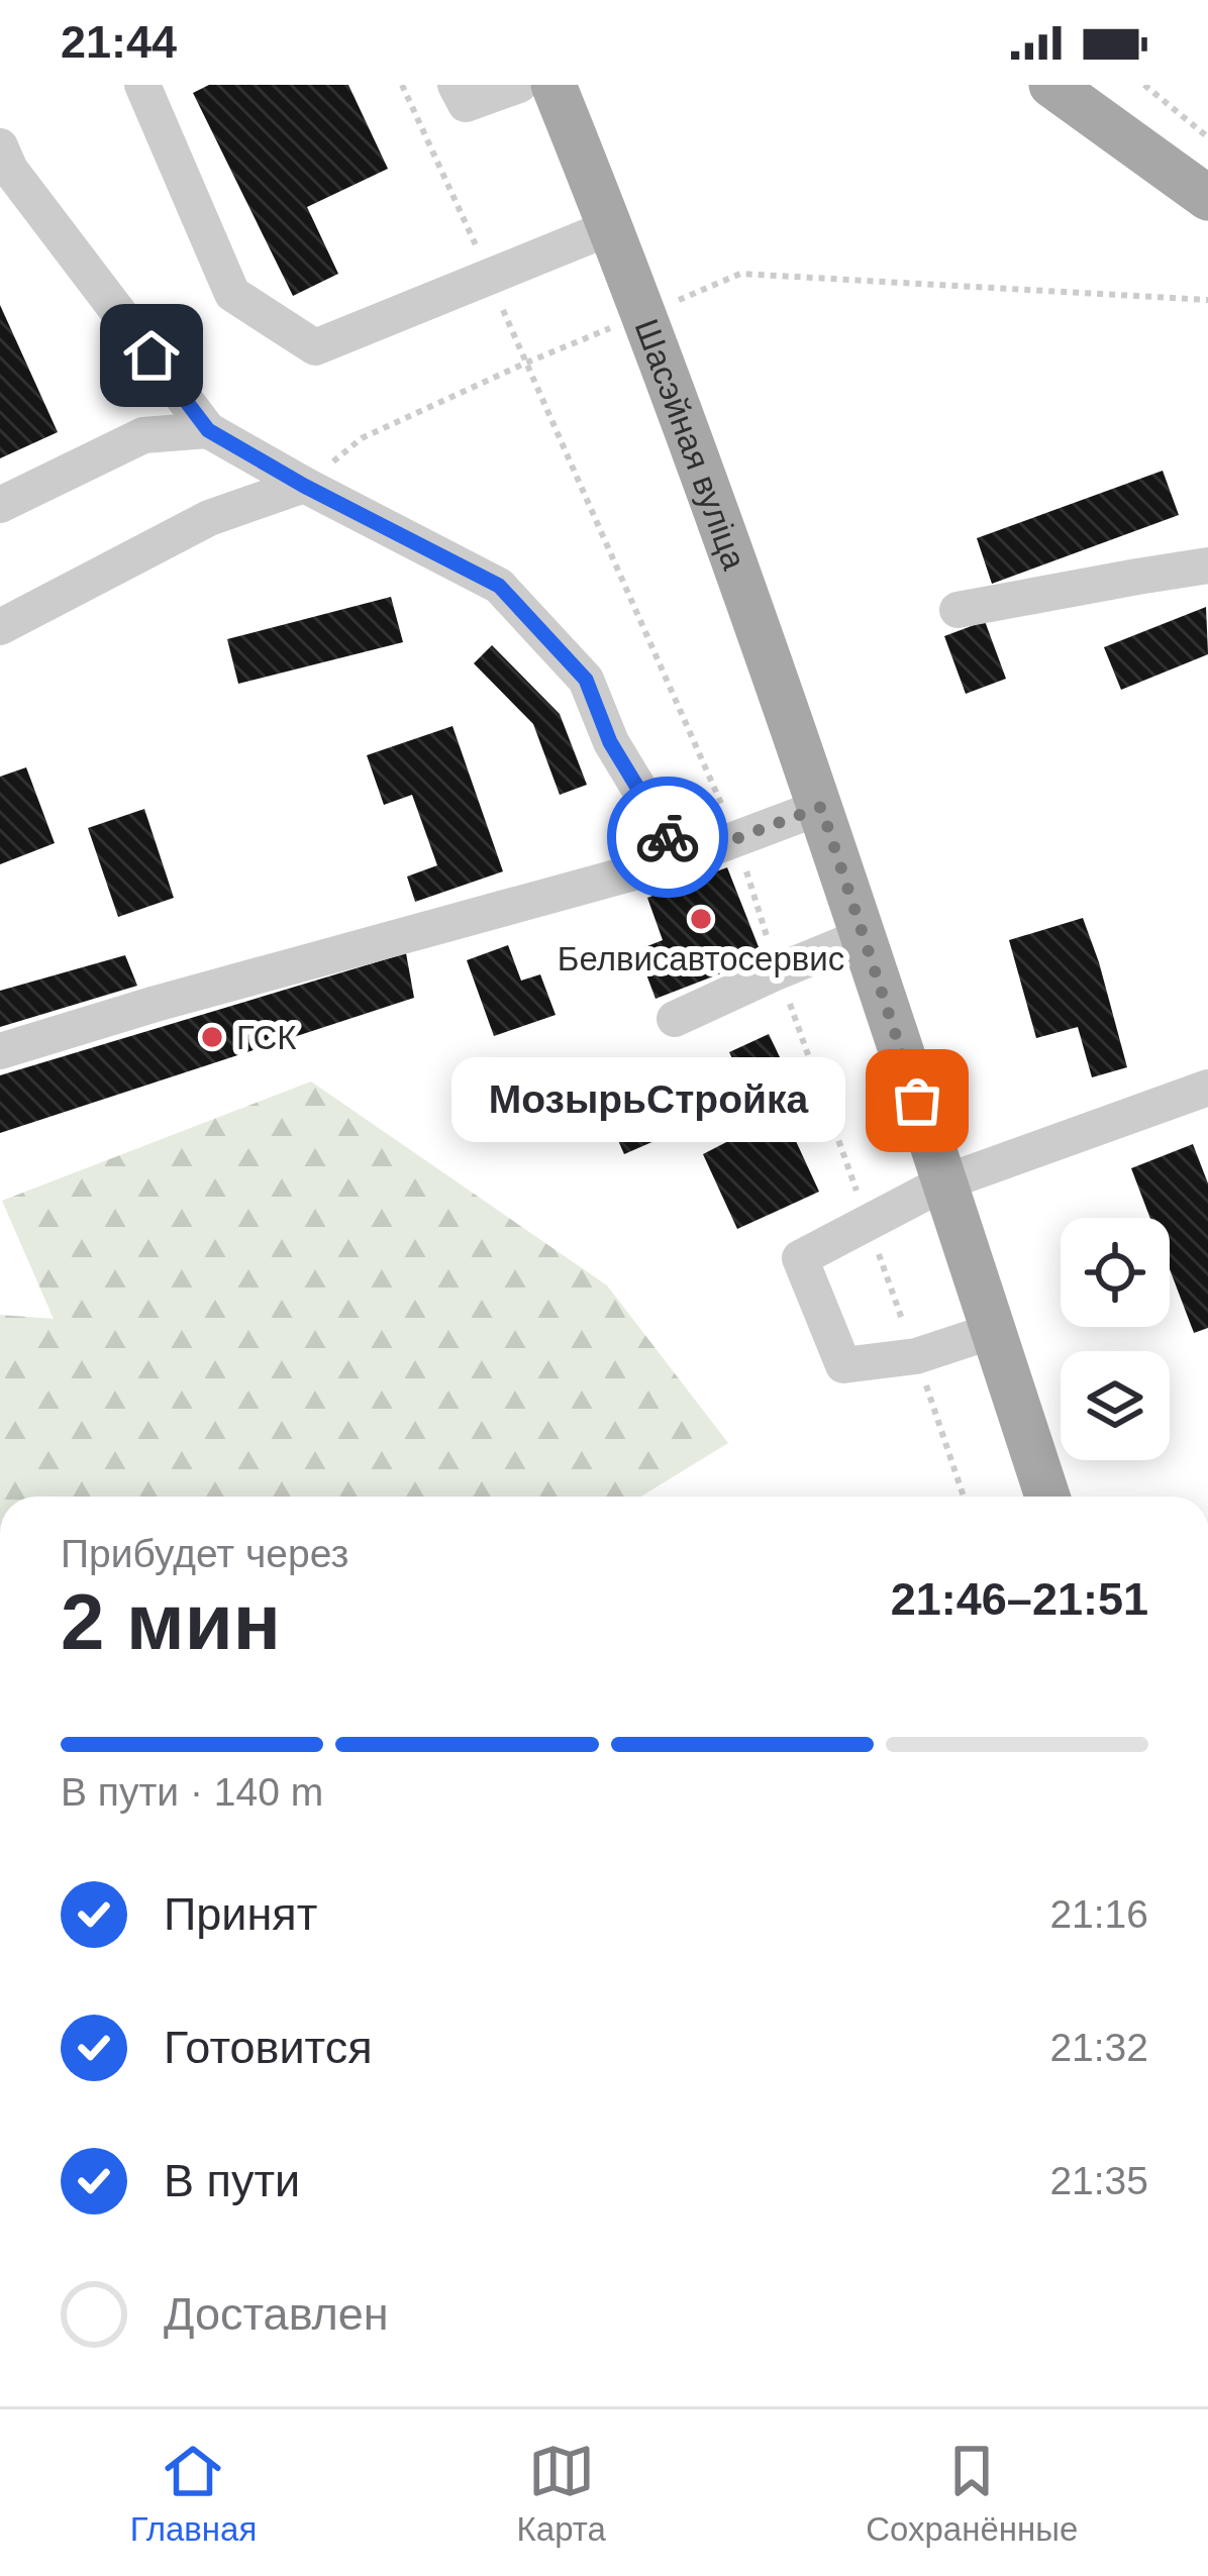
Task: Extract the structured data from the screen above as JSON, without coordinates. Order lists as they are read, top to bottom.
{
  "streets": {
    "main road": ["Шасэйная вуліца"]
  },
  "places": ["Белвисавтосервис", "ГСК", "МозырьСтройка"],
  "page": {
    "status": "21:44",
    "bubble": "МозырьСтройка",
    "heading": ["2 мин", "Прибудет через", "21:46–21:51"],
    "bar": "В пути · 140 m",
    "list": [
      ["Принят", "21:16"],
      ["Готовится", "21:32"],
      ["В пути", "21:35"],
      "Доставлен"
    ],
    "tabs": ["Главная", "Карта", "Сохранённые"]
  }
}
